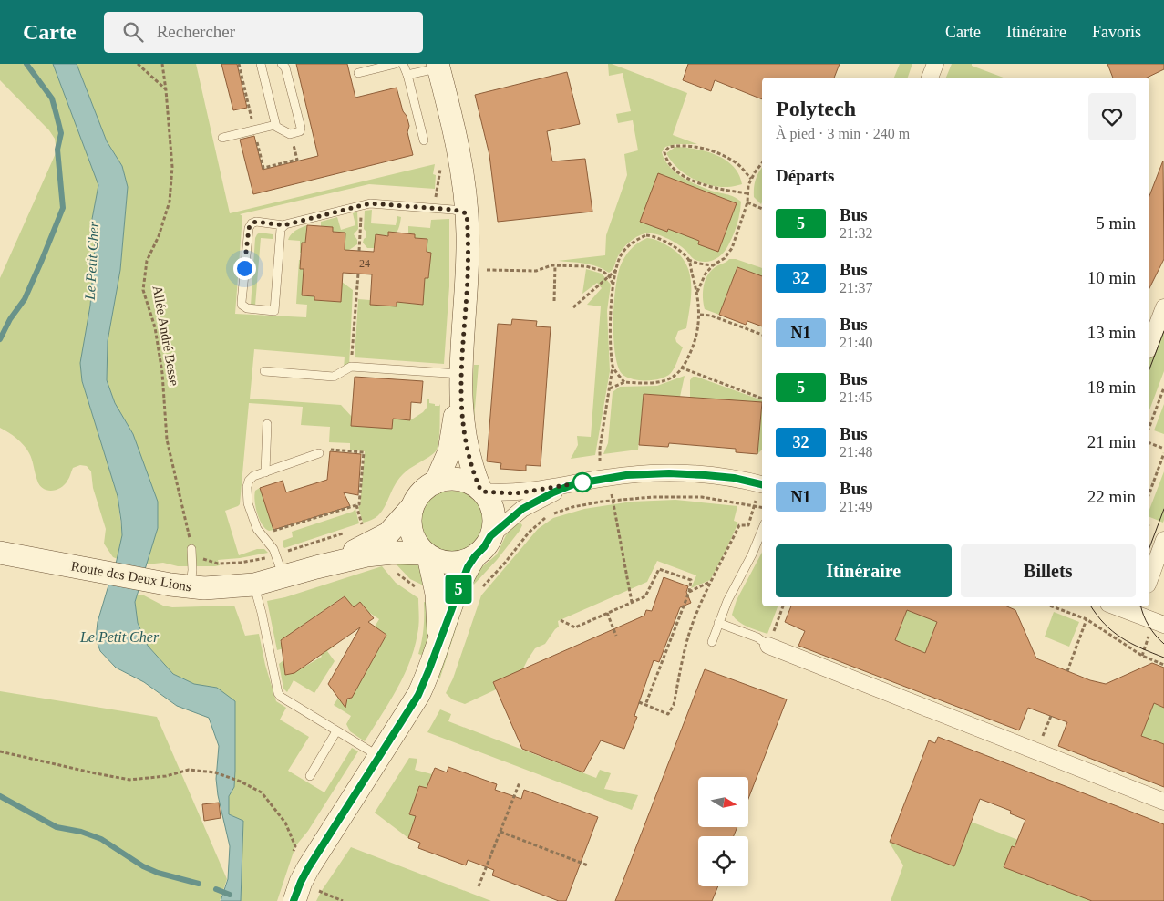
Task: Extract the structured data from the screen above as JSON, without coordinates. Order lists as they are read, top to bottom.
{
  "streets": {
    "street": ["Route des Deux Lions"],
    "path": ["Allée André Besse"]
  },
  "water": ["Le Petit Cher"],
  "lines": ["bus line 5"],
  "house_numbers": ["24"],
  "north": "right",
  "page": {
    "header": "Carte",
    "search": "Rechercher",
    "nav": ["Carte", "Itinéraire", "Favoris"],
    "on_map": "5",
    "heading": [
      ["Polytech", "À pied · 3 min · 240 m"],
      "Départs"
    ],
    "list": [
      {
        "mark": "5",
        "name": "Bus",
        "note": "21:32",
        "value": "5 min"
      },
      {
        "mark": "32",
        "name": "Bus",
        "note": "21:37",
        "value": "10 min"
      },
      {
        "mark": "N1",
        "name": "Bus",
        "note": "21:40",
        "value": "13 min"
      },
      {
        "mark": "5",
        "name": "Bus",
        "note": "21:45",
        "value": "18 min"
      },
      {
        "mark": "32",
        "name": "Bus",
        "note": "21:48",
        "value": "21 min"
      },
      {
        "mark": "N1",
        "name": "Bus",
        "note": "21:49",
        "value": "22 min"
      }
    ],
    "buttons": ["Itinéraire", "Billets"]
  }
}
